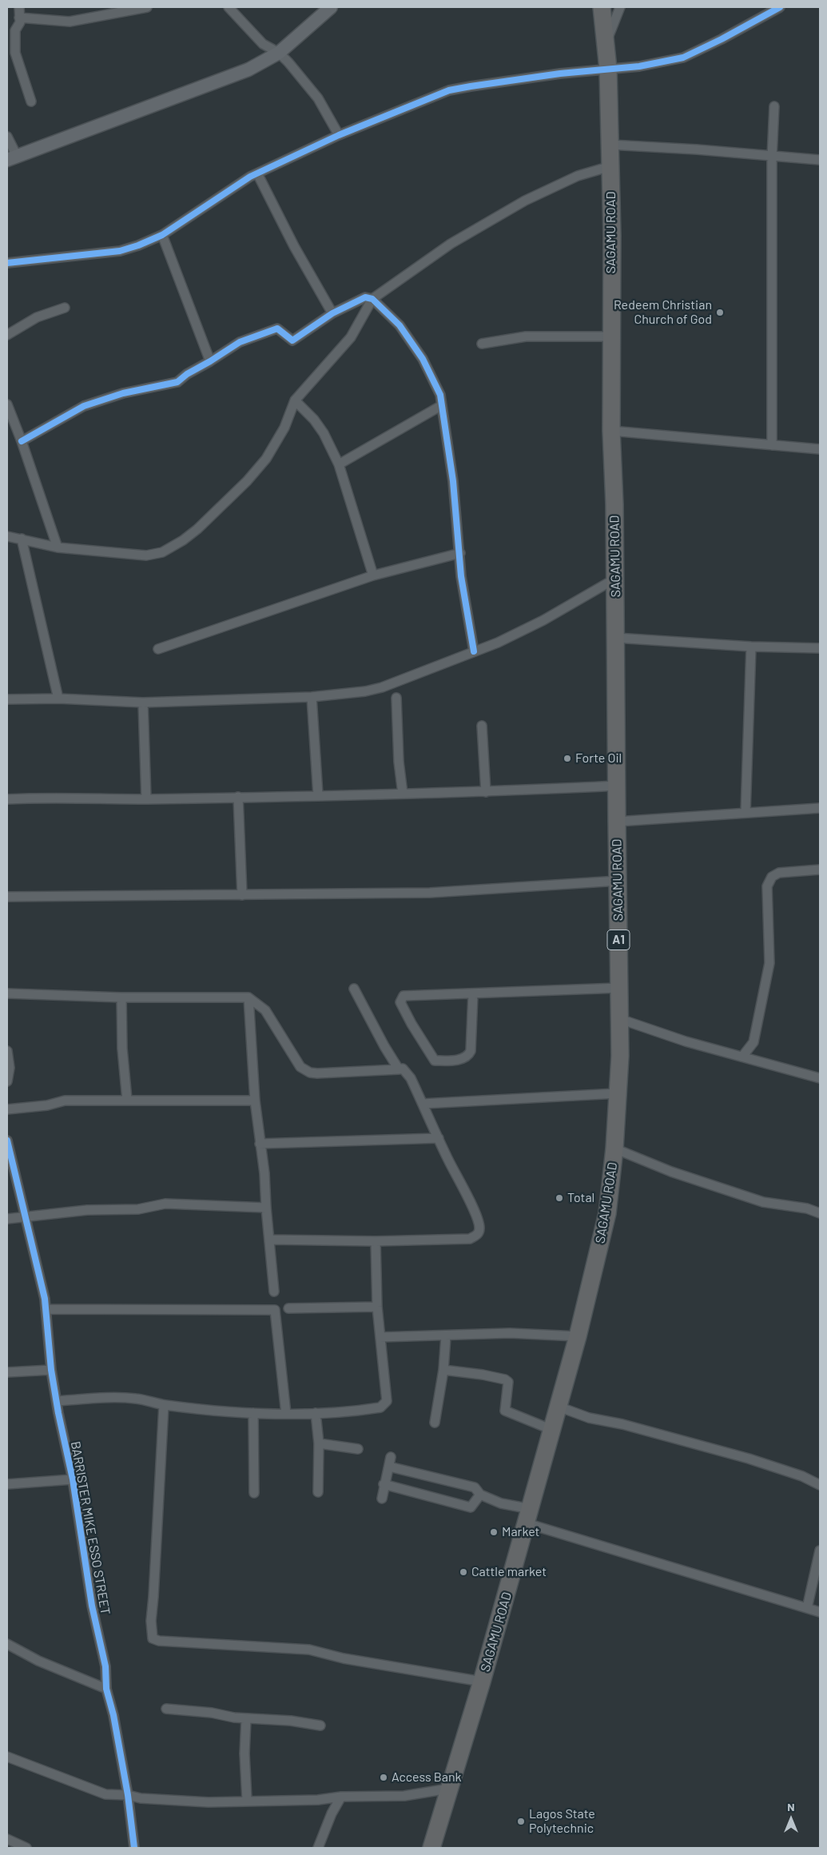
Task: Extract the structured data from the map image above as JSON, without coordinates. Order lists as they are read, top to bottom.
{
  "streets": {
    "highway": ["SAGAMU ROAD", "A1"],
    "street": ["BARRISTER MIKE ESSO STREET"]
  },
  "places": [
    "Redeem Christian Church of God",
    "Forte Oil",
    "Total",
    "Market",
    "Cattle market",
    "Access Bank",
    "Lagos State Polytechnic"
  ],
  "north": "top"
}
